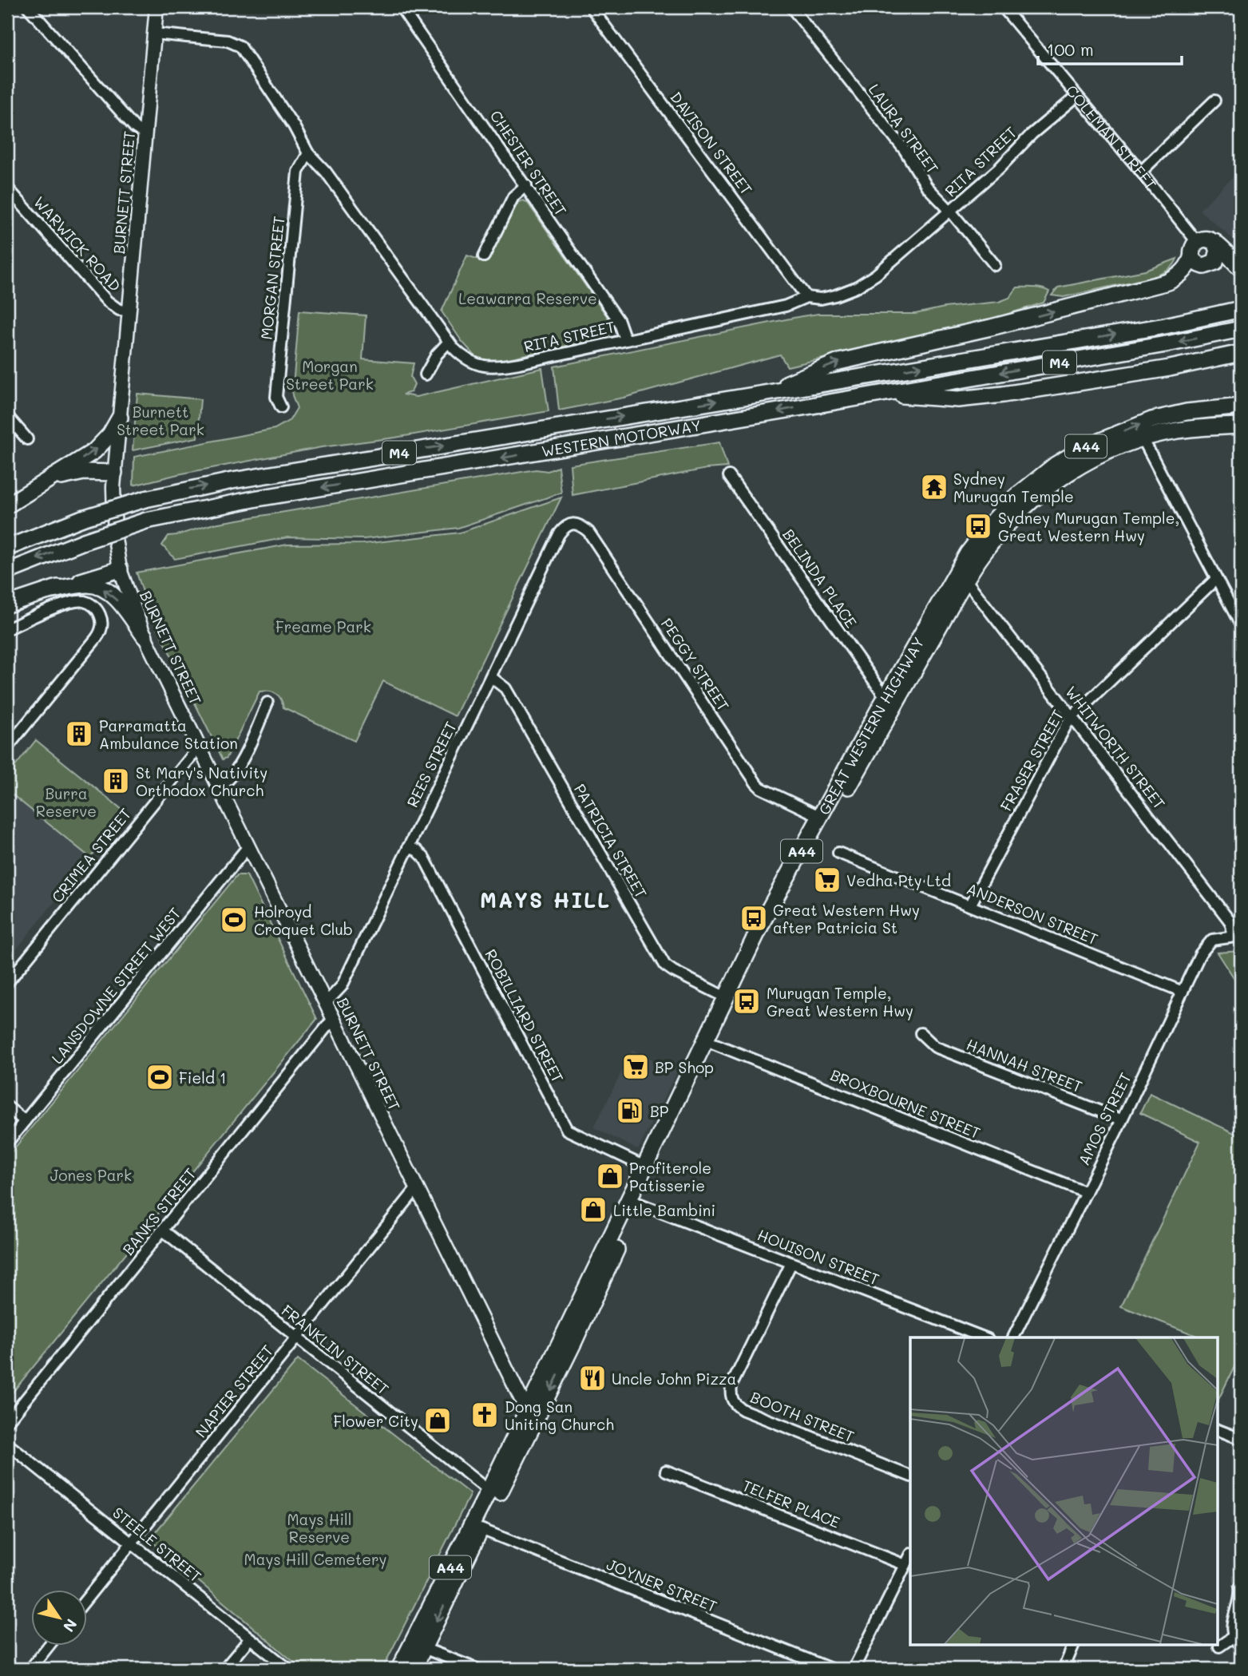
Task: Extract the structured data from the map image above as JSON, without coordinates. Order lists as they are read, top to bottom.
{
  "streets": {
    "highway": [
      "M4",
      "WESTERN MOTORWAY",
      "A44",
      "GREAT WESTERN HIGHWAY"
    ],
    "main road": ["BURNETT STREET"],
    "street": [
      "LAURA STREET",
      "COLEMAN STREET",
      "DAVISON STREET",
      "RITA STREET",
      "CHESTER STREET",
      "WARWICK ROAD",
      "MORGAN STREET",
      "BELINDA PLACE",
      "PEGGY STREET",
      "WHITWORTH STREET",
      "FRASER STREET",
      "REES STREET",
      "PATRICIA STREET",
      "CRIMEA STREET",
      "ANDERSON STREET",
      "LANSDOWNE STREET WEST",
      "ROBILLIARD STREET",
      "HANNAH STREET",
      "BROXBOURNE STREET",
      "AMOS STREET",
      "BANKS STREET",
      "HOUISON STREET",
      "FRANKLIN STREET",
      "NAPIER STREET",
      "BOOTH STREET",
      "TELFER PLACE",
      "STEELE STREET",
      "JOYNER STREET"
    ]
  },
  "crossings": [
    ["LAURA STREET", "RITA STREET"],
    ["COLEMAN STREET", "RITA STREET"],
    ["COLEMAN STREET", "M4"],
    ["DAVISON STREET", "RITA STREET"],
    ["RITA STREET", "CHESTER STREET"],
    ["RITA STREET", "BURNETT STREET"],
    ["RITA STREET", "MORGAN STREET"],
    ["BURNETT STREET", "WARWICK ROAD"],
    ["BURNETT STREET", "GREAT WESTERN HIGHWAY"],
    ["BURNETT STREET", "REES STREET"],
    ["BURNETT STREET", "CRIMEA STREET"],
    ["BURNETT STREET", "LANSDOWNE STREET WEST"],
    ["BURNETT STREET", "BANKS STREET"],
    ["BURNETT STREET", "NAPIER STREET"],
    ["M4", "WESTERN MOTORWAY"],
    ["BELINDA PLACE", "GREAT WESTERN HIGHWAY"],
    ["PEGGY STREET", "GREAT WESTERN HIGHWAY"],
    ["PEGGY STREET", "REES STREET"],
    ["GREAT WESTERN HIGHWAY", "WHITWORTH STREET"],
    ["GREAT WESTERN HIGHWAY", "PATRICIA STREET"],
    ["GREAT WESTERN HIGHWAY", "ROBILLIARD STREET"],
    ["GREAT WESTERN HIGHWAY", "BROXBOURNE STREET"],
    ["GREAT WESTERN HIGHWAY", "HOUISON STREET"],
    ["GREAT WESTERN HIGHWAY", "FRANKLIN STREET"],
    ["GREAT WESTERN HIGHWAY", "JOYNER STREET"],
    ["WHITWORTH STREET", "FRASER STREET"],
    ["WHITWORTH STREET", "AMOS STREET"],
    ["FRASER STREET", "ANDERSON STREET"],
    ["REES STREET", "PATRICIA STREET"],
    ["REES STREET", "ROBILLIARD STREET"],
    ["ANDERSON STREET", "AMOS STREET"],
    ["HANNAH STREET", "AMOS STREET"],
    ["BROXBOURNE STREET", "AMOS STREET"],
    ["BANKS STREET", "FRANKLIN STREET"],
    ["HOUISON STREET", "BOOTH STREET"],
    ["FRANKLIN STREET", "NAPIER STREET"],
    ["NAPIER STREET", "STEELE STREET"]
  ],
  "districts": ["MAYS HILL"],
  "parks": [
    "Leawarra Reserve",
    "Morgan Street Park",
    "Burnett Street Park",
    "Freame Park",
    "Burra Reserve",
    "Jones Park",
    "Mays Hill Reserve",
    "Mays Hill Cemetery"
  ],
  "places": {
    "temple": ["Sydney Murugan Temple"],
    "bus stop": ["Sydney Murugan Temple, Great Western Hwy", "Great Western Hwy after Patricia St", "Murugan Temple, Great Western Hwy"],
    "building": ["Parramatta Ambulance Station", "St Mary's Nativity Orthodox Church"],
    "supermarket": ["Vedha Pty Ltd", "BP Shop"],
    "sports": ["Holroyd Croquet Club", "Field 1"],
    "fuel station": ["BP"],
    "shop": ["Profiterole Patisserie", "Little Bambini", "Flower City"],
    "restaurant": ["Uncle John Pizza"],
    "church": ["Dong San Uniting Church"]
  },
  "scale_bar": "100 m",
  "north": "bottom right"
}
